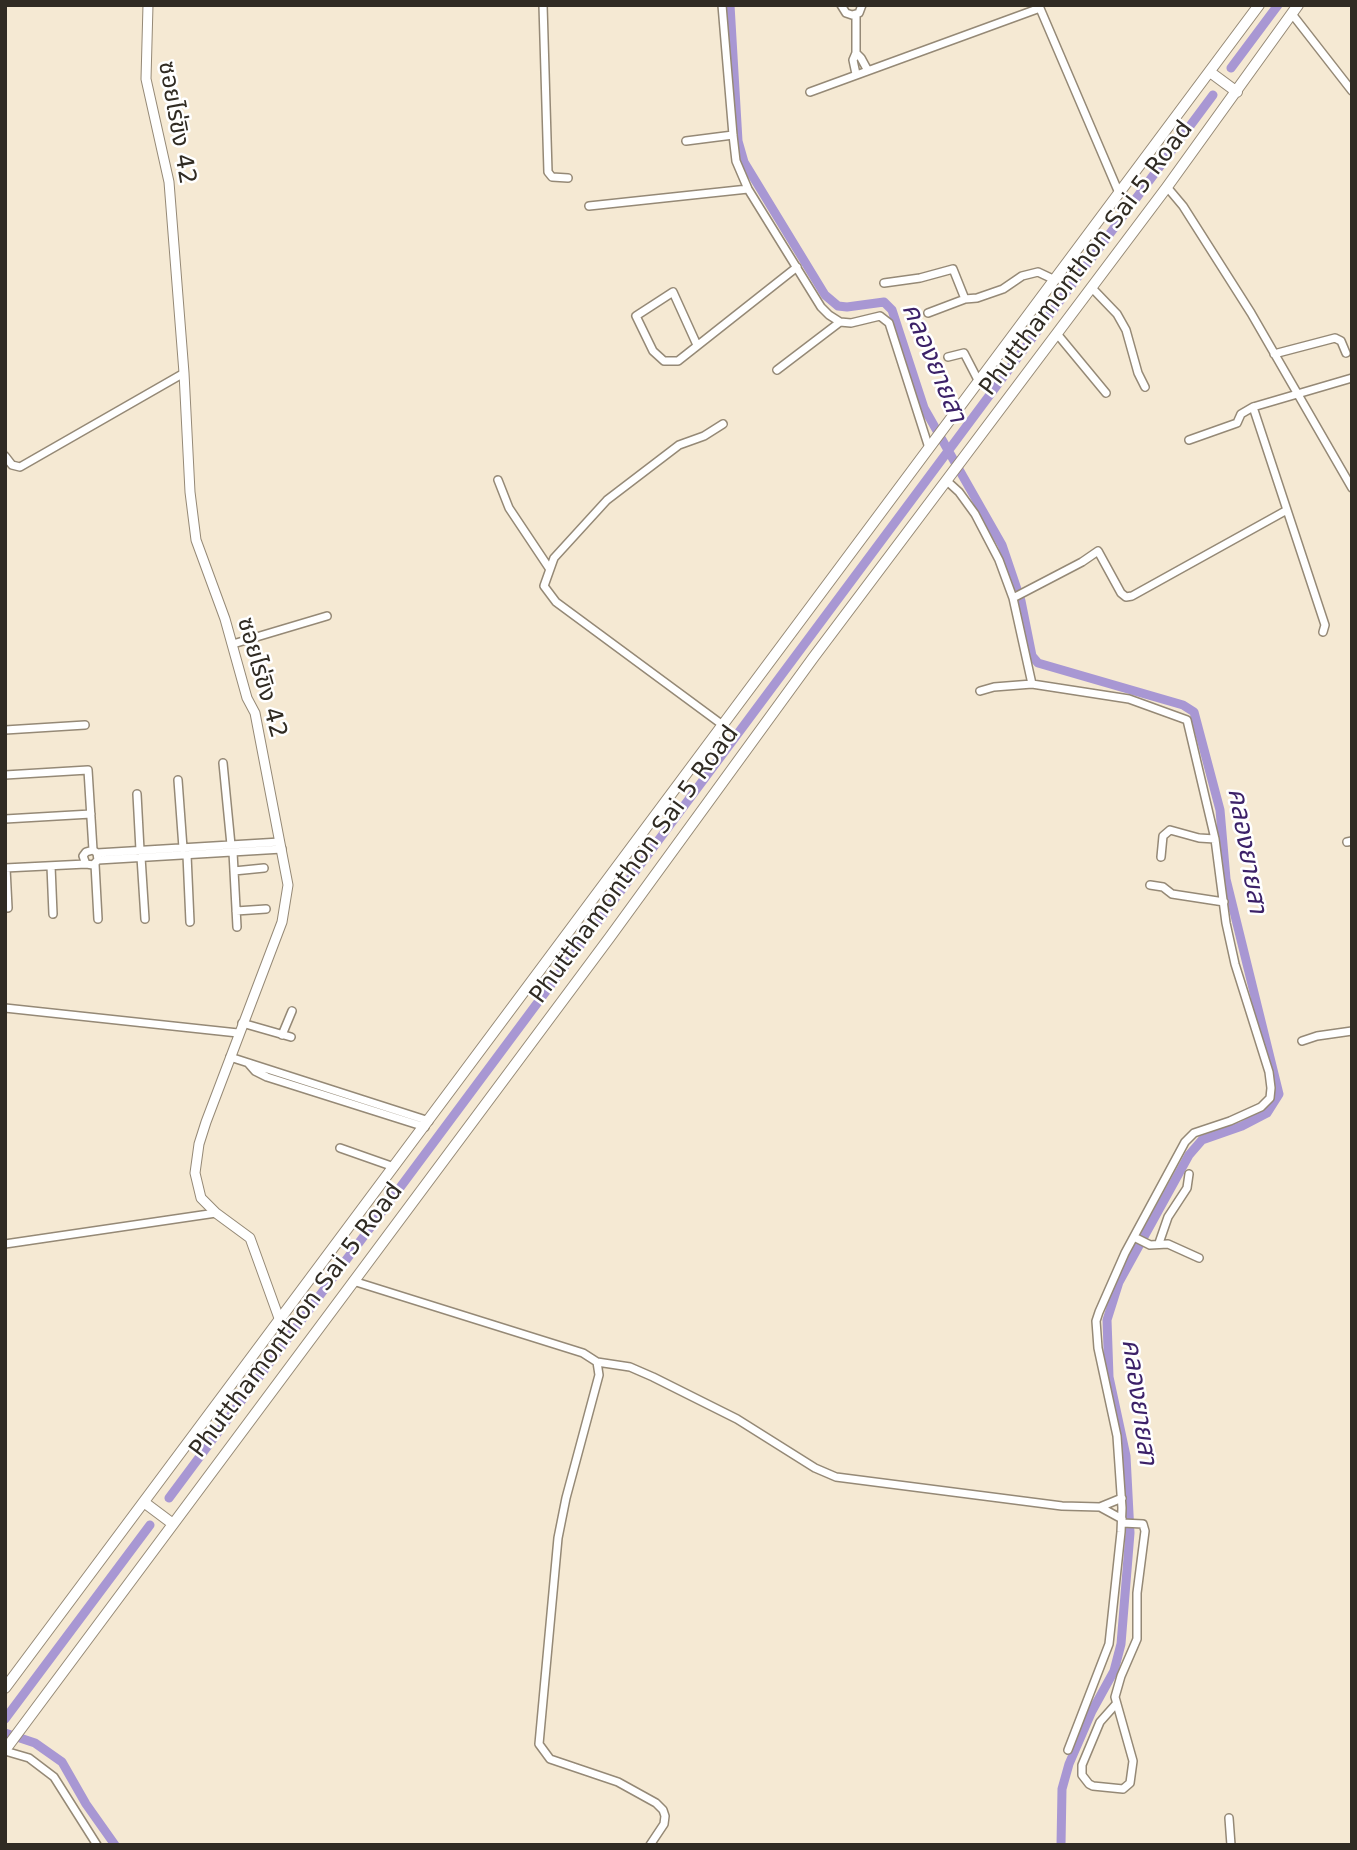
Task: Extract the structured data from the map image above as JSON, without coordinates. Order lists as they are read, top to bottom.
{
  "streets": {
    "main road": ["Phutthamonthon Sai 5 Road"],
    "street": ["ซอยไร่ขิง 42"]
  },
  "crossings": [
    ["ซอยไร่ขิง 42", "Phutthamonthon Sai 5 Road"]
  ],
  "water": ["คลองยายสา"]
}
